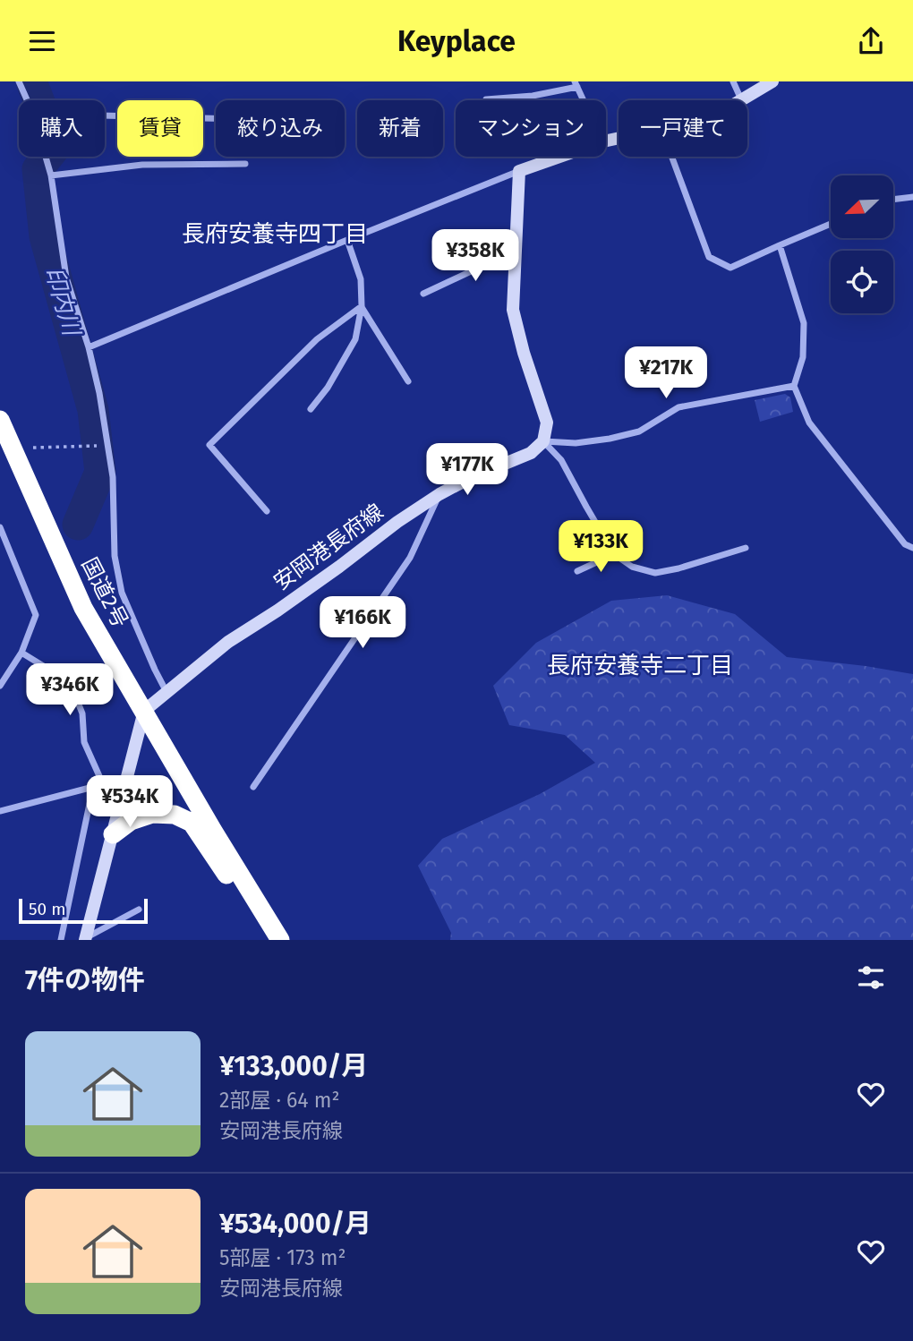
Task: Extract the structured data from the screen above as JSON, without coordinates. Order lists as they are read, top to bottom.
{
  "streets": {
    "highway": ["国道2号"],
    "main road": ["安岡港長府線"]
  },
  "crossings": [
    ["安岡港長府線", "国道2号"]
  ],
  "districts": ["長府安養寺四丁目", "長府安養寺二丁目"],
  "water": ["印内川"],
  "scale_bar": "50 m",
  "north": "bottom left",
  "page": {
    "header": "Keyplace",
    "chip": [
      "購入",
      "賃貸",
      "絞り込み",
      "新着",
      "マンション",
      "一戸建て"
    ],
    "price": [
      "¥358K",
      "¥217K",
      "¥177K",
      "¥133K",
      "¥166K",
      "¥346K",
      "¥534K"
    ],
    "scale": "50 m",
    "heading": "7件の物件",
    "list": [
      {
        "name": "¥133,000/月",
        "note": "2部屋 · 64 m² · 安岡港長府線"
      },
      {
        "name": "¥534,000/月",
        "note": "5部屋 · 173 m² · 安岡港長府線"
      }
    ]
  }
}
